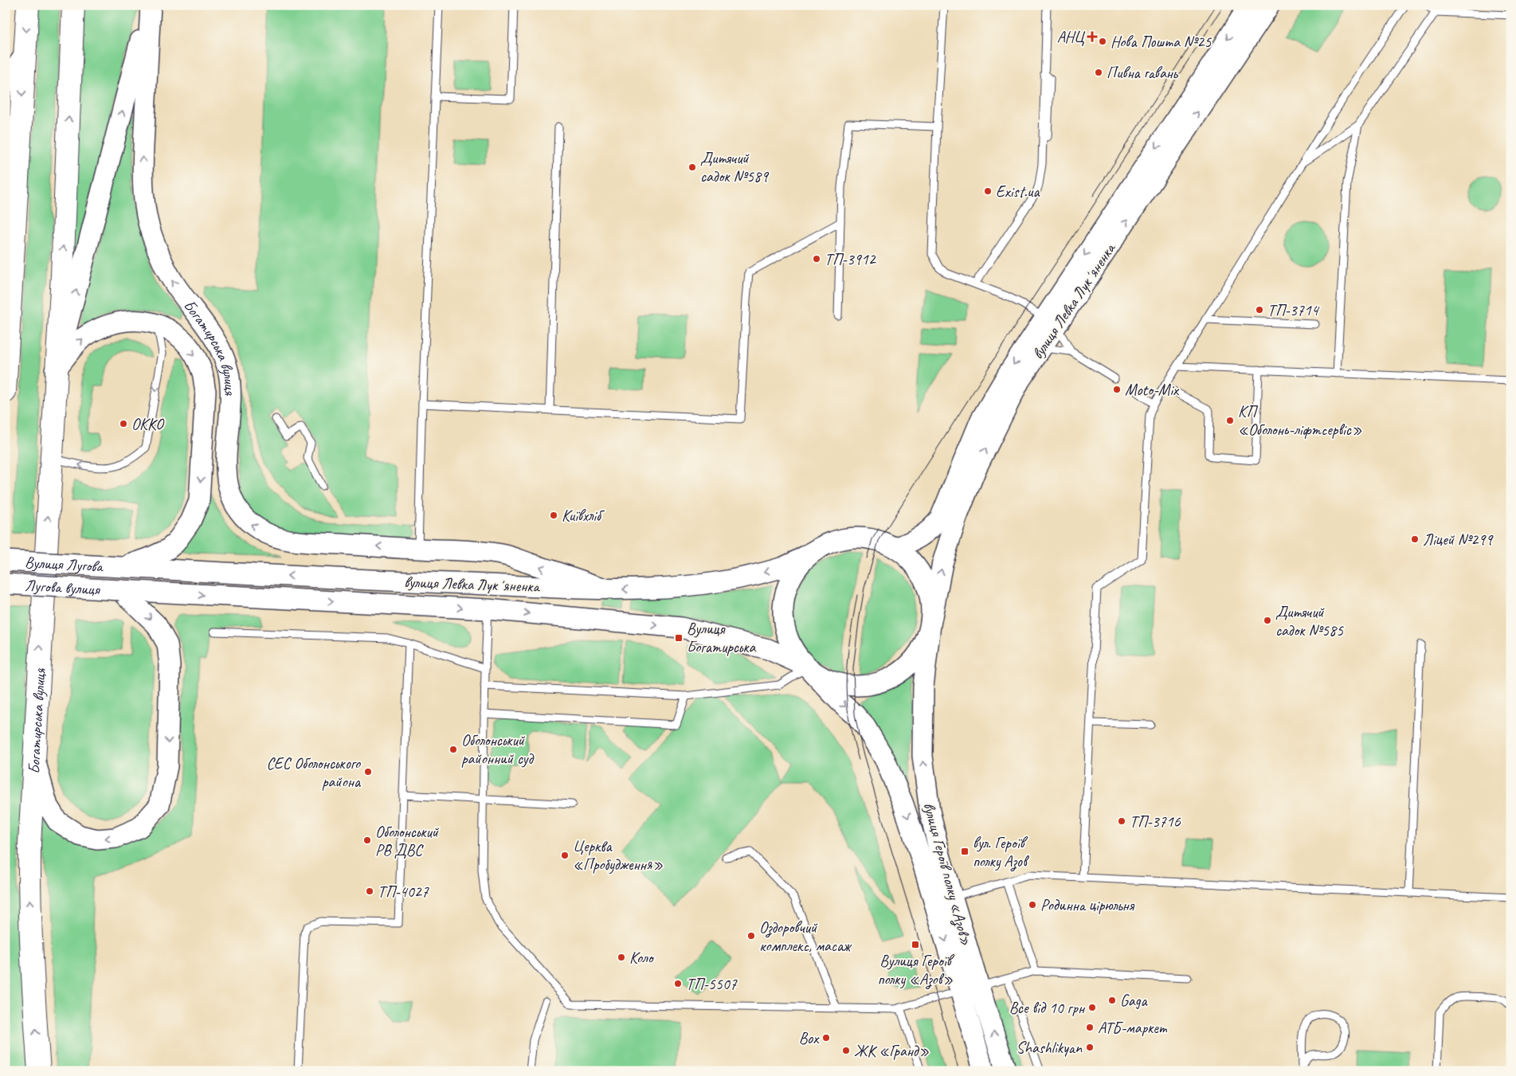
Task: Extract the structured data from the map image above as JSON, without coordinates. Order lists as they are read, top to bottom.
{
  "streets": {
    "main road": [
      "вулиця Левка Лукʼяненка",
      "Богатирська вулиця",
      "Вулиця Лугова",
      "Лугова вулиця",
      "вулиця Героїв полку «Азов»"
    ]
  },
  "crossings": [
    ["вулиця Левка Лукʼяненка", "Богатирська вулиця"],
    ["вулиця Левка Лукʼяненка", "Вулиця Лугова"],
    ["вулиця Левка Лукʼяненка", "Лугова вулиця"],
    ["вулиця Левка Лукʼяненка", "вулиця Героїв полку «Азов»"]
  ],
  "one_way": ["Богатирська вулиця"],
  "places": {
    "health": ["АНЦ"],
    "other": [
      "Нова Пошта №25",
      "Пивна гавань",
      "Дитячий садок №589",
      "Exist.ua",
      "ТП-3912",
      "ТП-3714",
      "Moto-Mix",
      "КП «Оболонь-ліфтсервіс»",
      "ОККО",
      "Київхліб",
      "Ліцей №299",
      "Дитячий садок №585",
      "Оболонський районний суд",
      "СЕС Оболонського района",
      "ТП-3716",
      "Оболонський РВ ДВС",
      "Церква «Пробудження»",
      "ТП-4027",
      "Родинна цірюльня",
      "Оздоровчий комплекс, масаж",
      "Коло",
      "ТП-5507",
      "Gaga",
      "Все від 10 грн",
      "АТБ-маркет",
      "Box",
      "Shashlikyan",
      "ЖК «Гранд»"
    ],
    "transit": ["Вулиця Богатирська", "вул. Героїв полку Азов", "Вулиця Героїв полку «Азов»"]
  }
}
